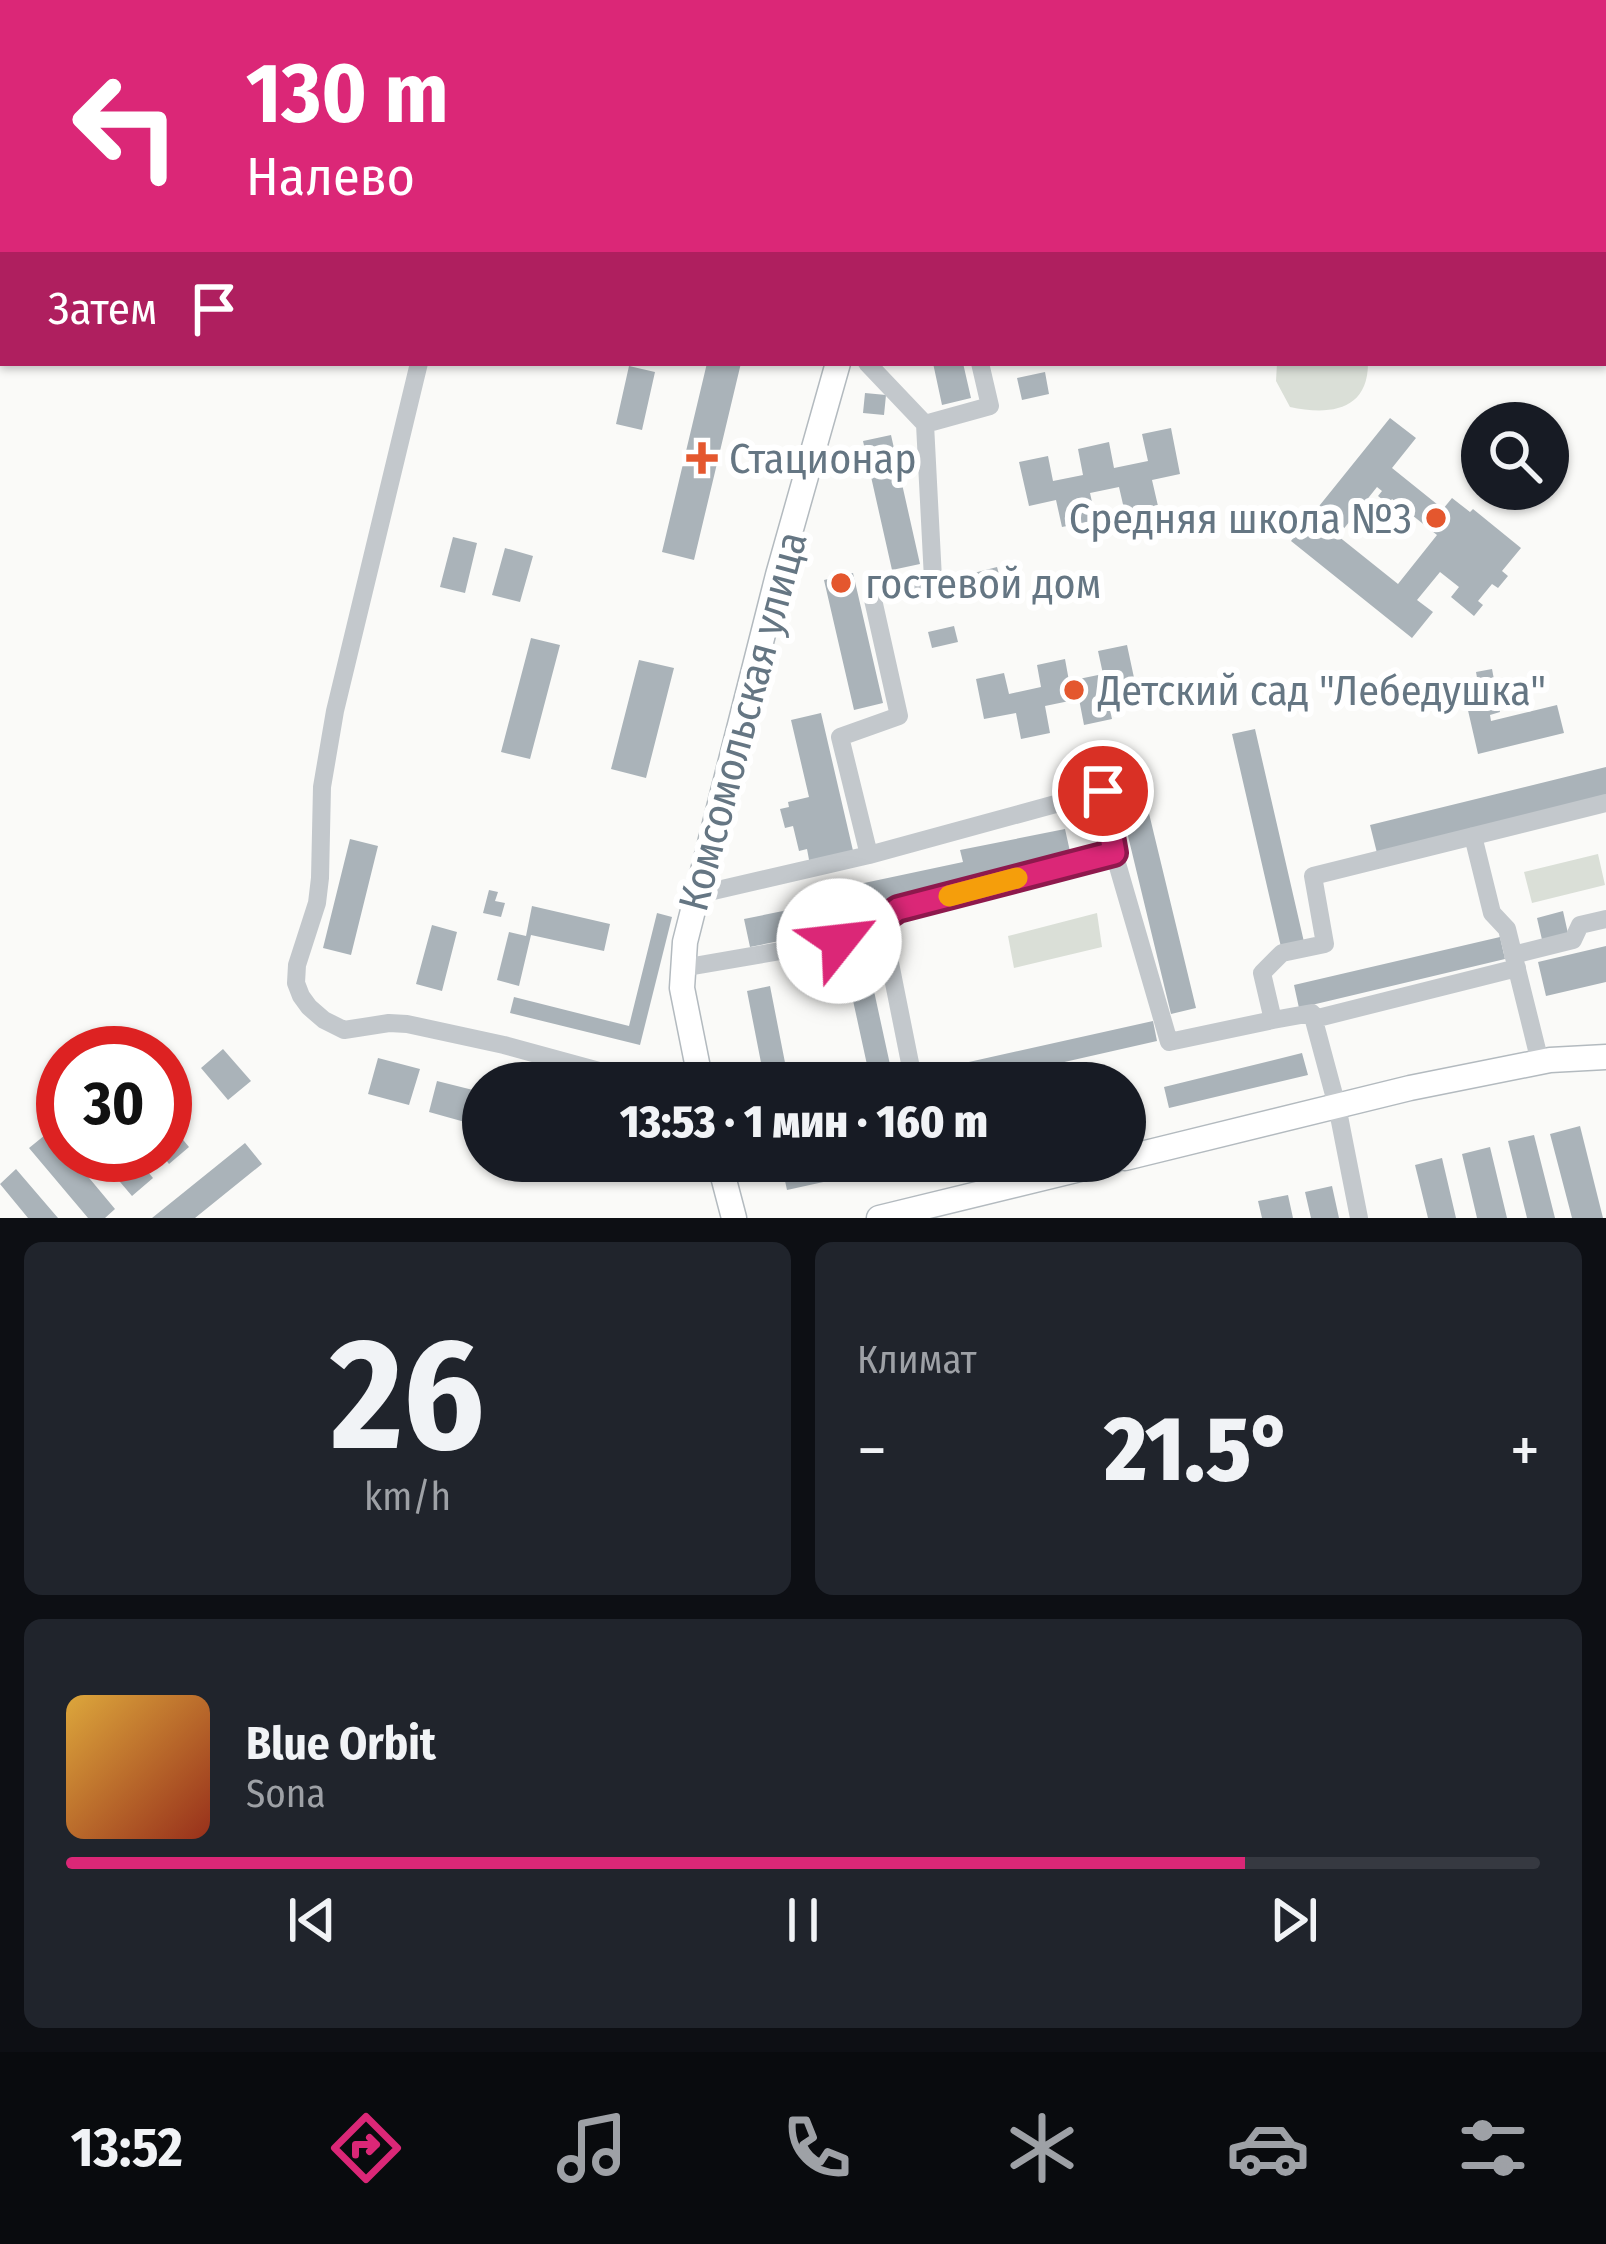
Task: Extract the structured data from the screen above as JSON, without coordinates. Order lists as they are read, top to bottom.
{
  "streets": {
    "street": ["Комсомольская улица"]
  },
  "places": {
    "health": ["Стационар"],
    "other": ["Средняя школа №3", "гостевой дом", "Детский сад \"Лебедушка\""]
  },
  "page": {
    "turn": ["130 m", "Налево"],
    "then": "Затем",
    "limit": "30",
    "trip": "13:53 · 1 мин · 160 m",
    "tile": [
      ["26", "km/h"],
      "Климат"
    ],
    "heat": ["−", "21.5°", "+"],
    "song": ["Blue Orbit", "Sona"],
    "tabs": "13:52"
  }
}
